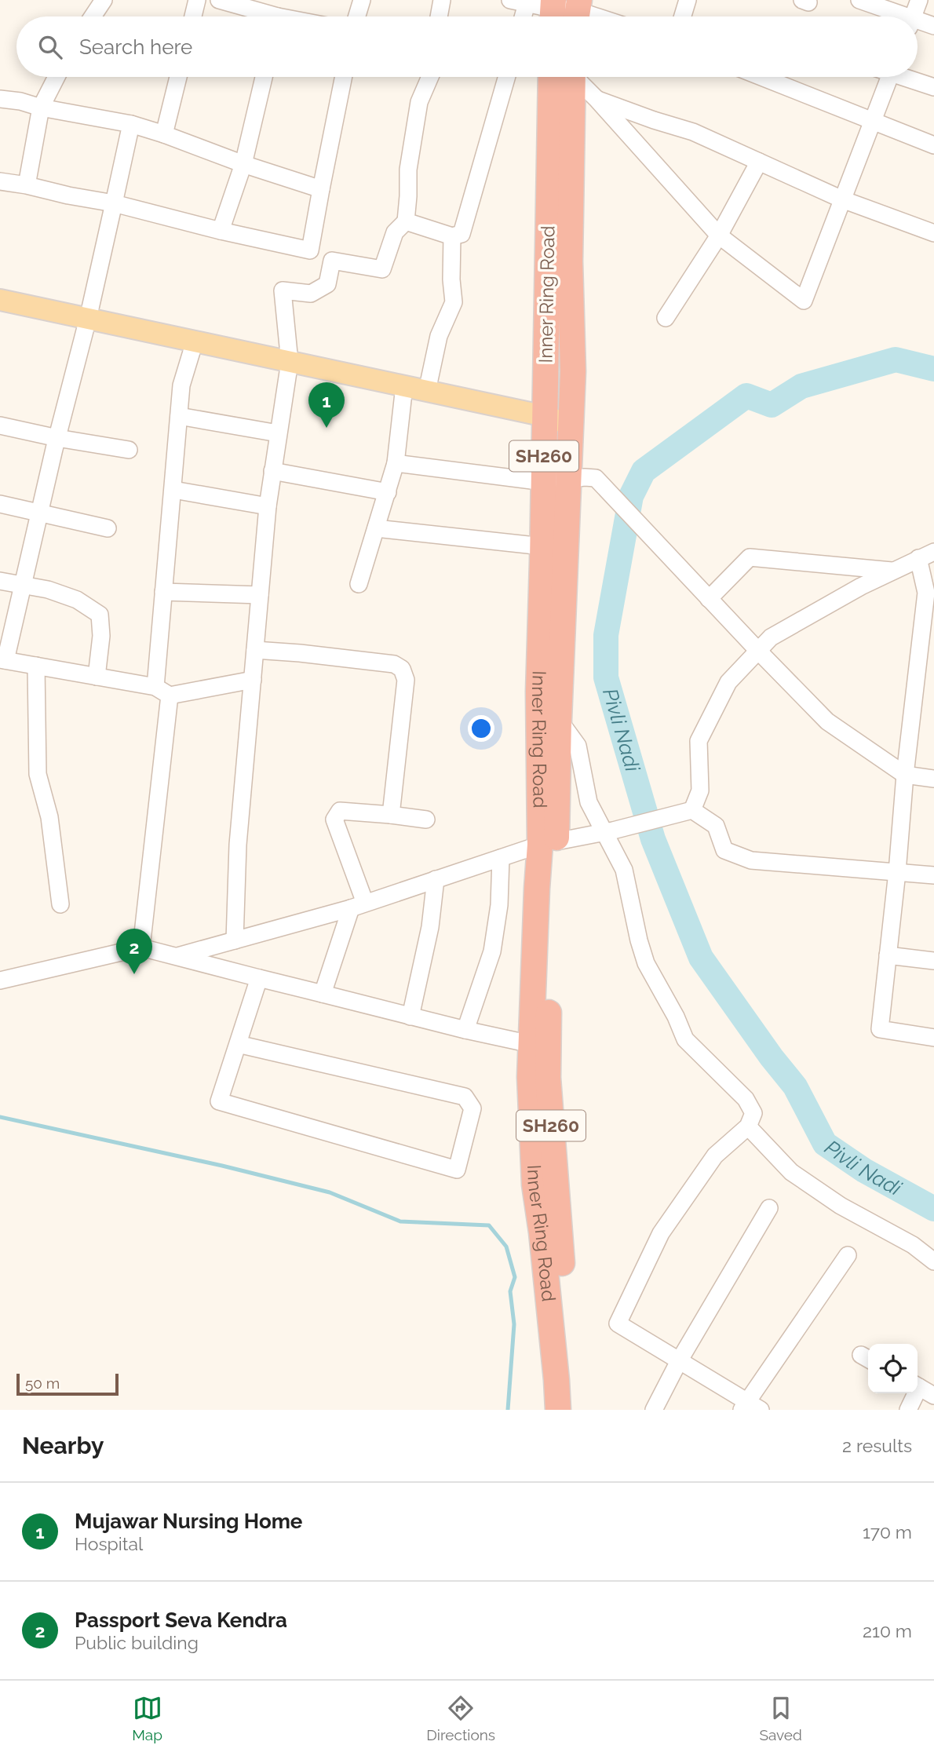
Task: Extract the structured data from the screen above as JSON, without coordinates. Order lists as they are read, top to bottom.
{
  "streets": {
    "highway": ["Inner Ring Road", "SH260"]
  },
  "water": ["Pivli Nadi"],
  "scale_bar": "50 m",
  "page": {
    "search": "Search here",
    "pins": ["1", "2"],
    "scale": "50 m",
    "heading": ["Nearby", "2 results"],
    "list": [
      {
        "mark": "1",
        "name": "Mujawar Nursing Home",
        "note": "Hospital",
        "value": "170 m"
      },
      {
        "mark": "2",
        "name": "Passport Seva Kendra",
        "note": "Public building",
        "value": "210 m"
      }
    ],
    "nav": ["Map", "Directions", "Saved"]
  }
}
